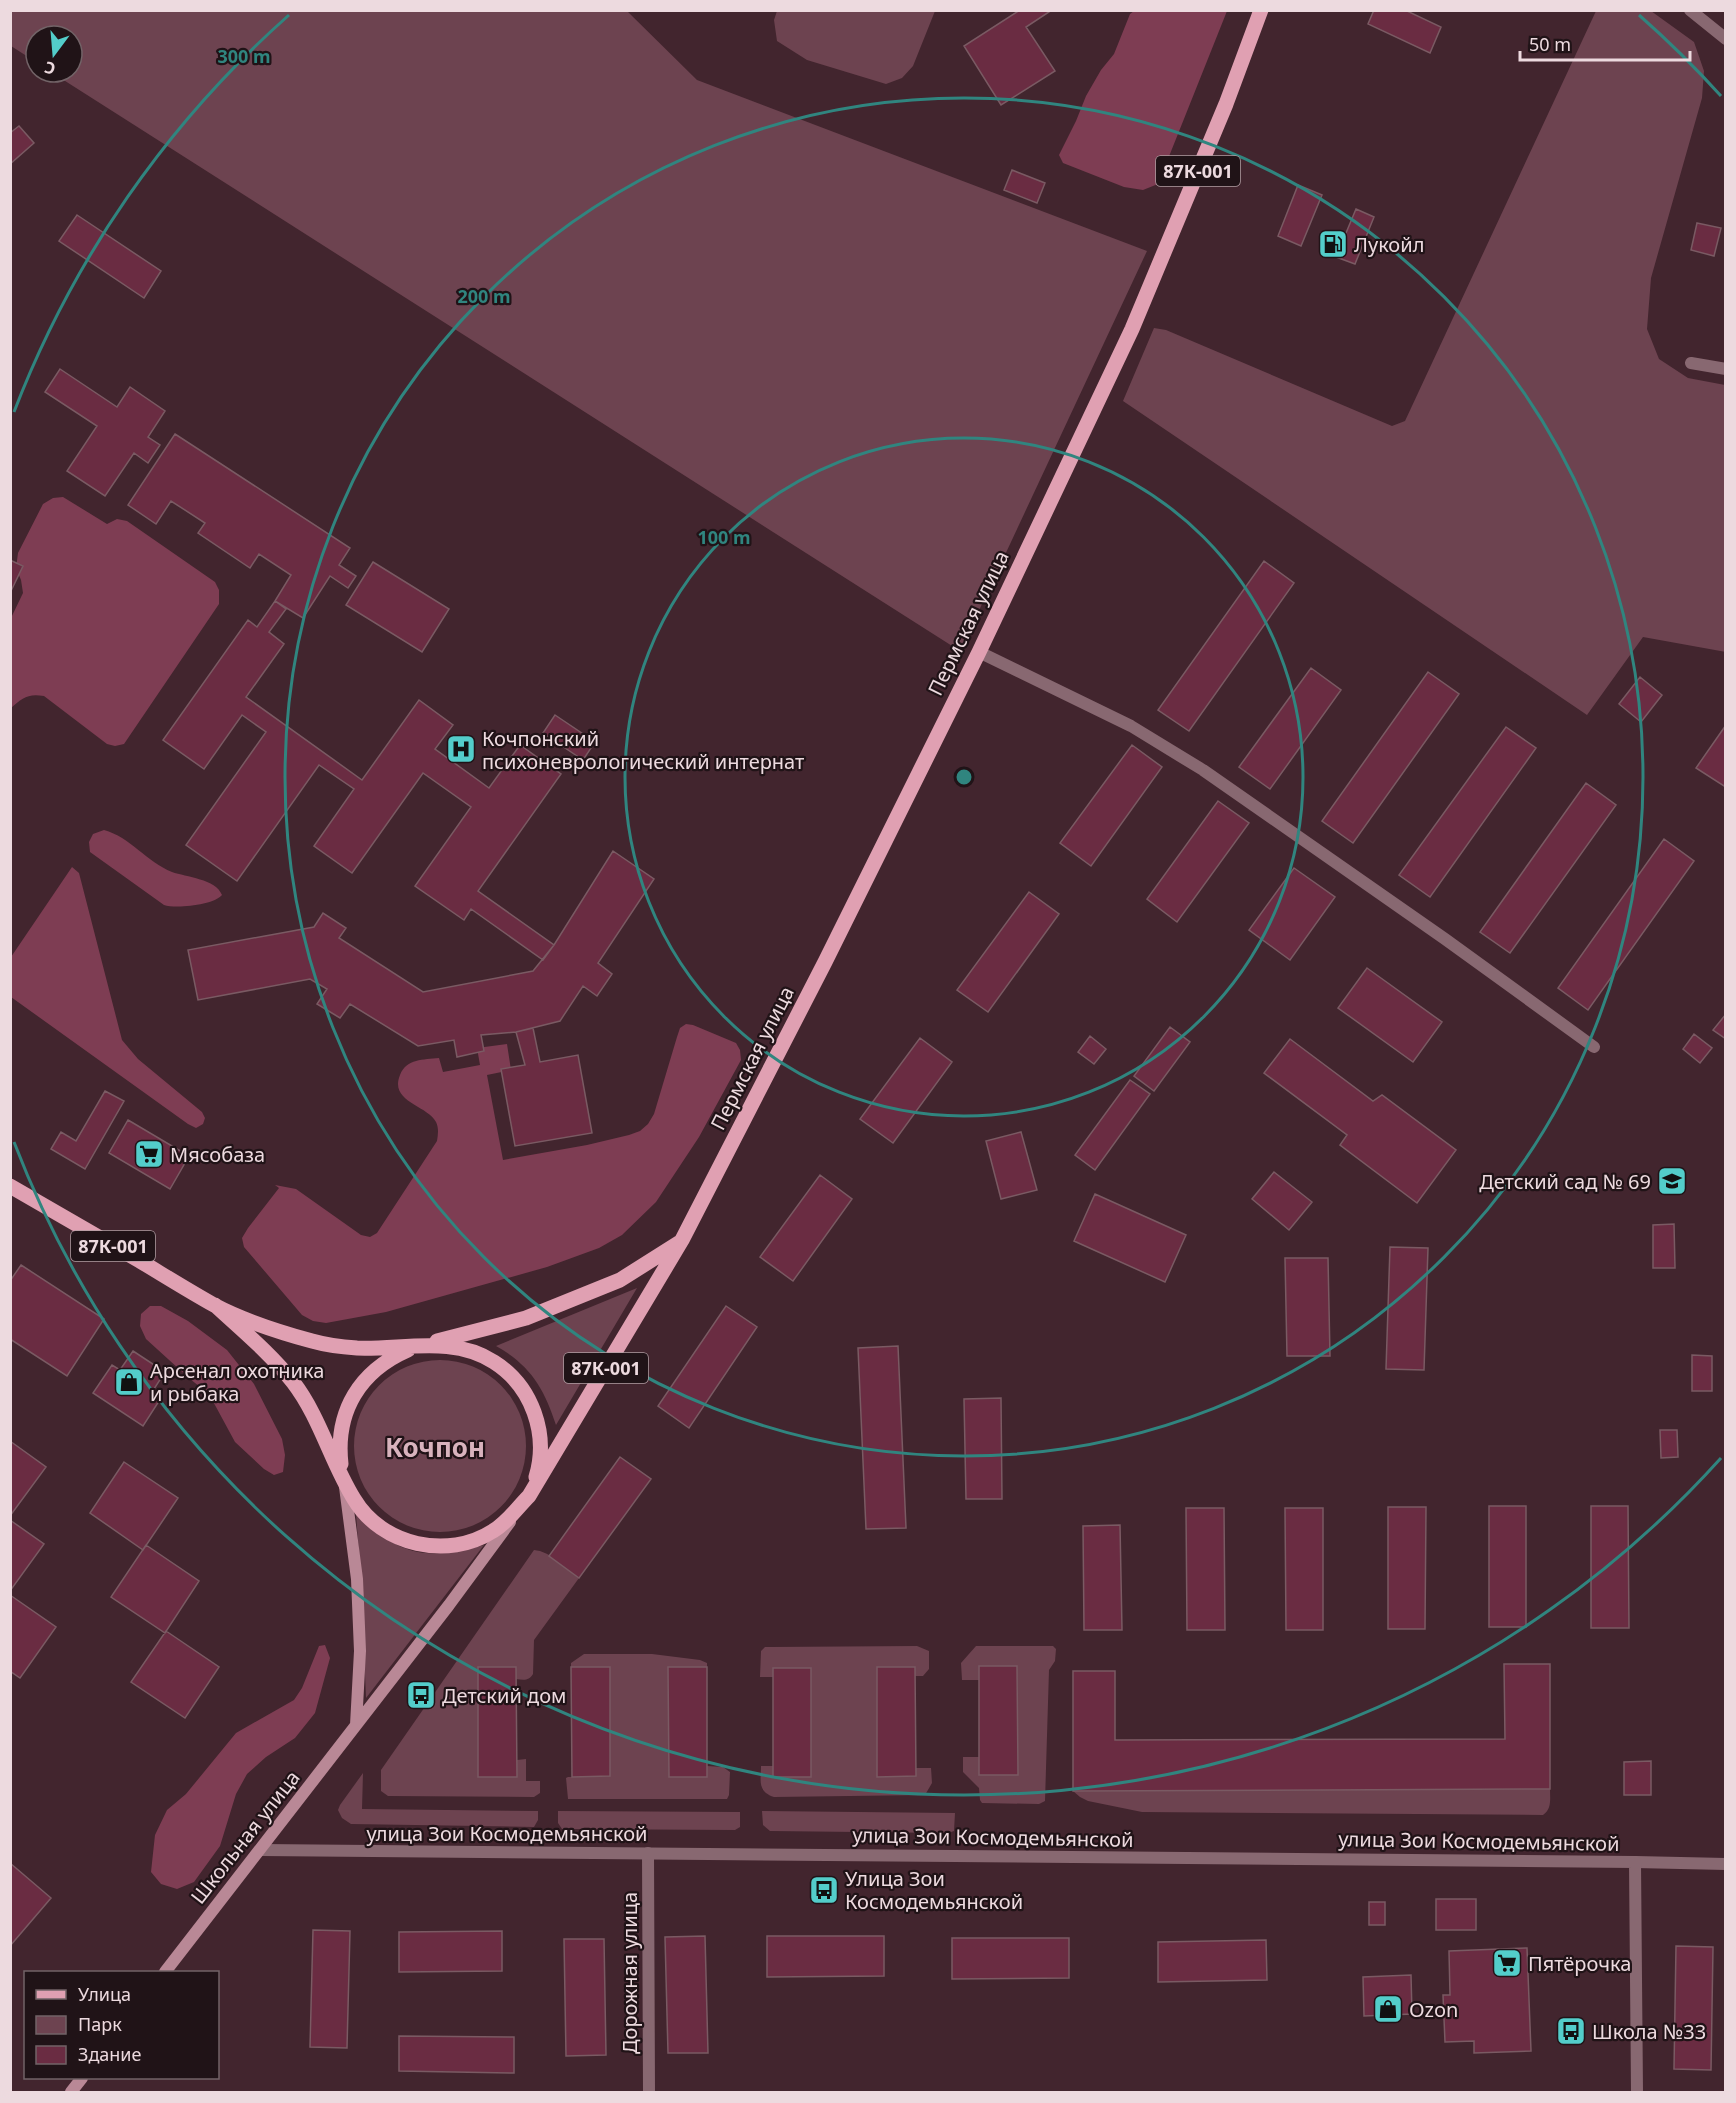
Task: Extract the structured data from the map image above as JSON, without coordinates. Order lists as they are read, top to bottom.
{
  "streets": {
    "main road": ["87К-001", "Пермская улица", "Школьная улица"],
    "street": ["улица Зои Космодемьянской", "Дорожная улица"]
  },
  "crossings": [
    ["87К-001", "Пермская улица"],
    ["87К-001", "Школьная улица"],
    ["улица Зои Космодемьянской", "Школьная улица"],
    ["улица Зои Космодемьянской", "Дорожная улица"]
  ],
  "districts": ["Кочпон"],
  "places": {
    "fuel station": ["Лукойл"],
    "hospital": ["Кочпонский психоневрологический интернат"],
    "supermarket": ["Мясобаза", "Пятёрочка"],
    "school or university": ["Детский сад № 69"],
    "shop": ["Арсенал охотника и рыбака", "Ozon"],
    "bus stop": ["Детский дом", "Улица Зои Космодемьянской", "Школа №33"]
  },
  "legend": ["Улица", "Парк", "Здание"],
  "scale_bar": "50 m",
  "north": "bottom",
  "rings": ["300 m", "200 m", "100 m"]
}
